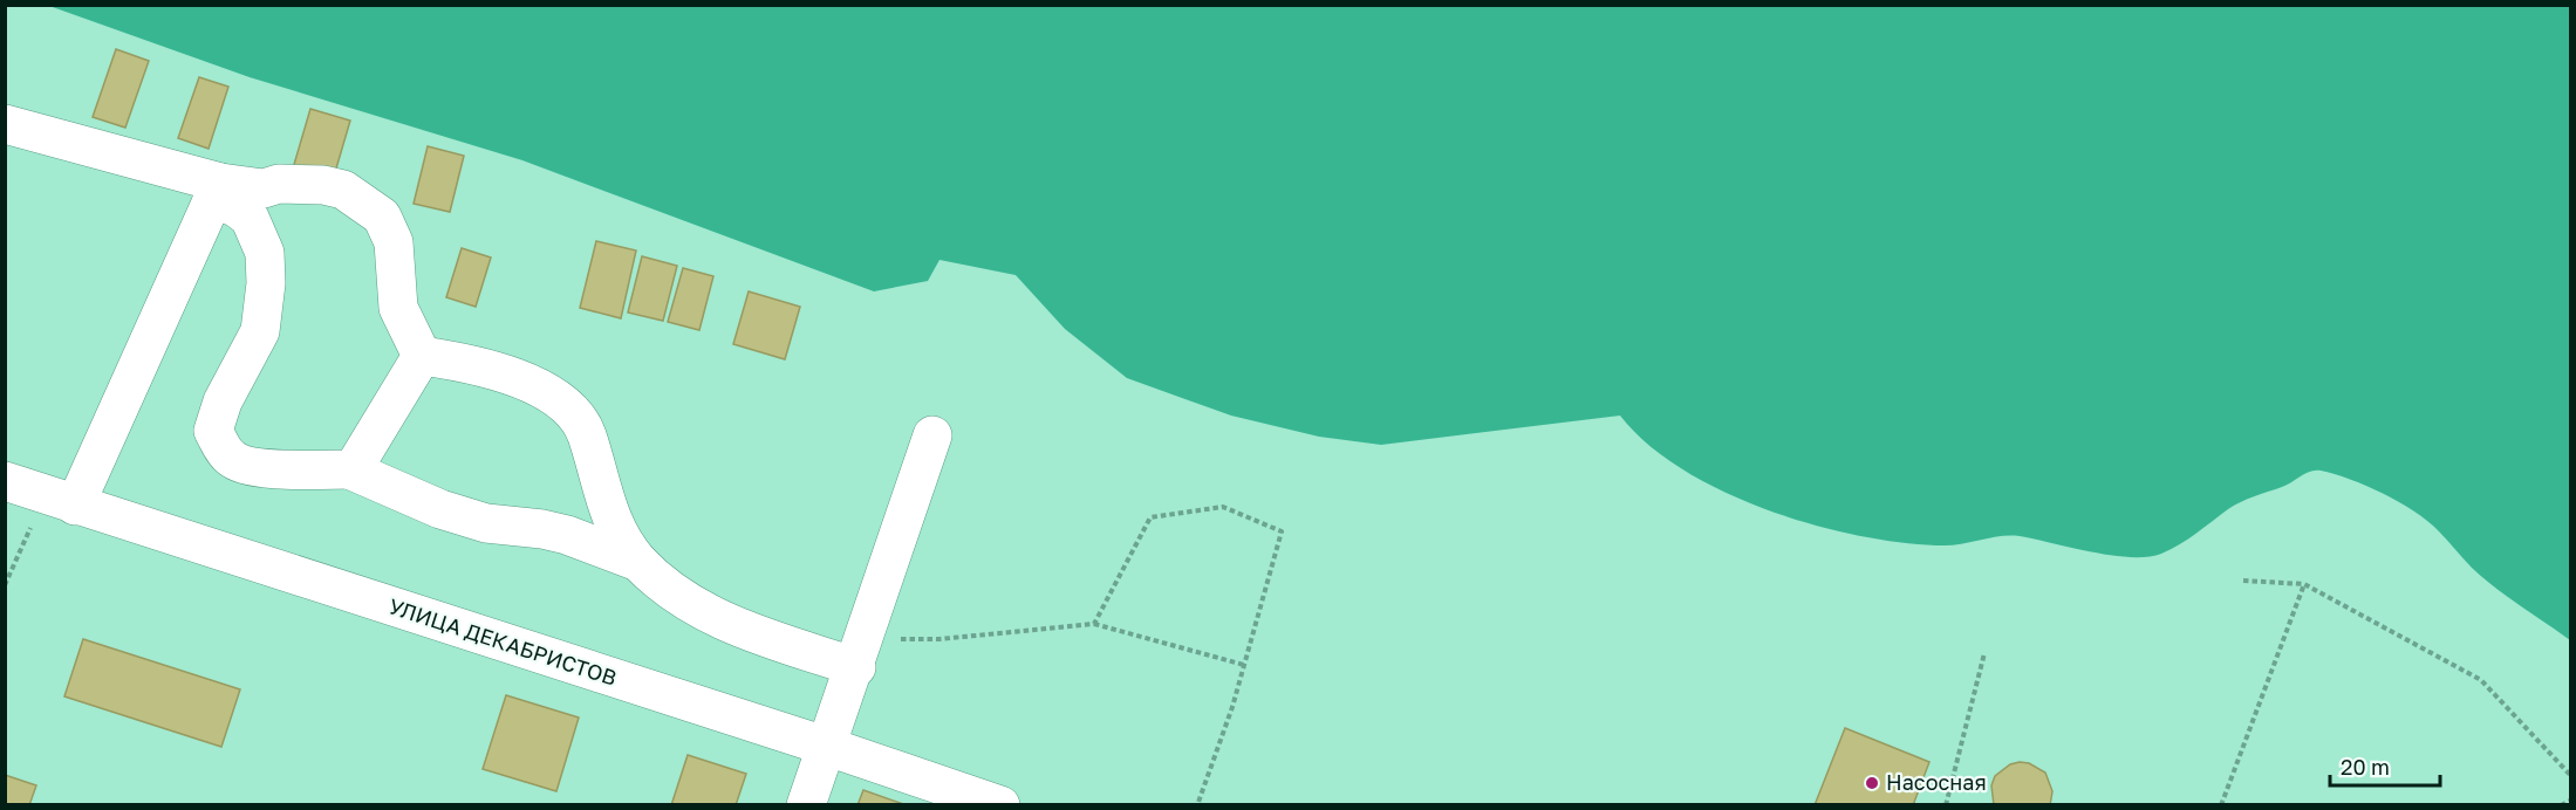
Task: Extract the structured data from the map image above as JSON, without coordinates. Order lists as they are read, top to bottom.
{
  "streets": {
    "street": ["УЛИЦА ДЕКАБРИСТОВ"]
  },
  "places": ["Насосная"],
  "scale_bar": "20 m"
}
